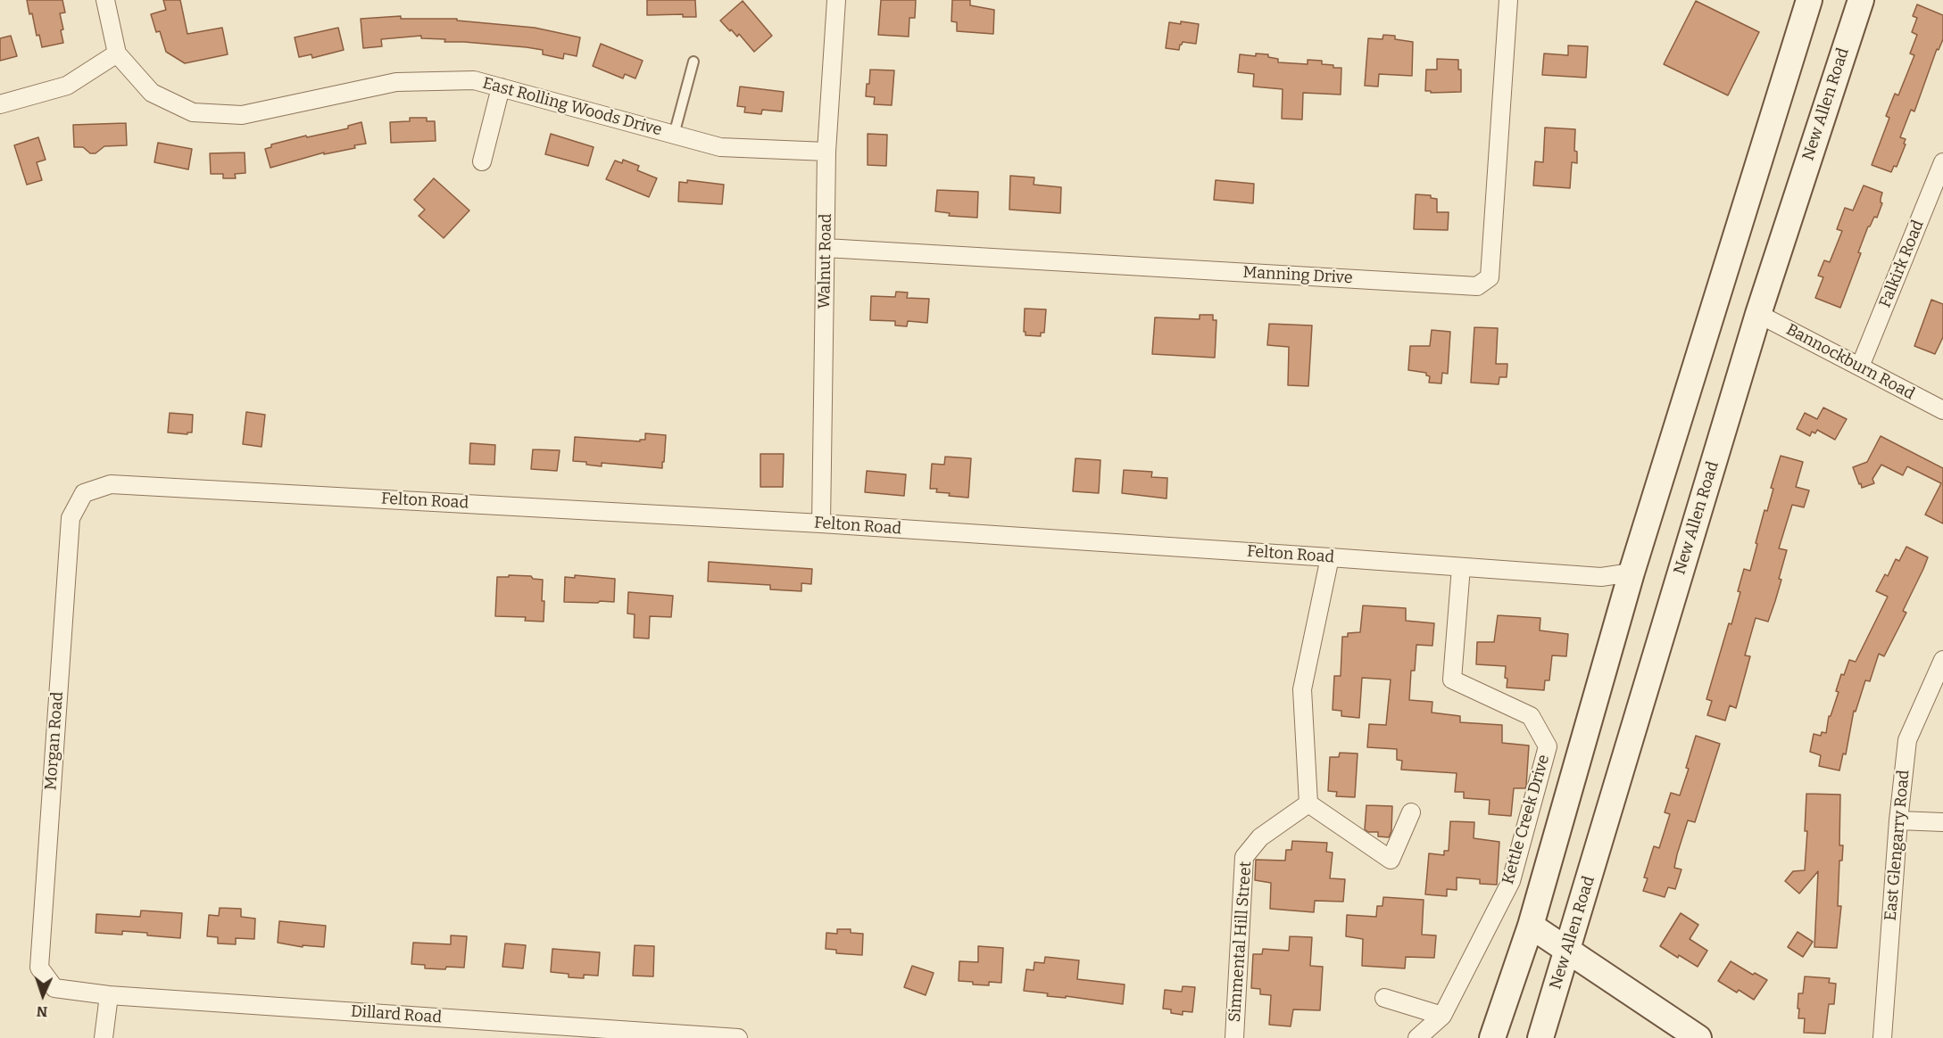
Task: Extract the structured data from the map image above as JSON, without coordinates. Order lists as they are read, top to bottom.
{
  "streets": {
    "main road": ["New Allen Road"],
    "street": [
      "East Rolling Woods Drive",
      "Walnut Road",
      "Falkirk Road",
      "Manning Drive",
      "Bannockburn Road",
      "Felton Road",
      "Morgan Road",
      "Kettle Creek Drive",
      "East Glengarry Road",
      "Simmental Hill Street",
      "Dillard Road"
    ]
  },
  "crossings": [
    ["New Allen Road", "Bannockburn Road"],
    ["East Rolling Woods Drive", "Walnut Road"],
    ["Walnut Road", "Manning Drive"],
    ["Walnut Road", "Felton Road"],
    ["Falkirk Road", "Bannockburn Road"],
    ["Felton Road", "Morgan Road"],
    ["Felton Road", "Kettle Creek Drive"],
    ["Morgan Road", "Dillard Road"]
  ],
  "north": "bottom"
}
